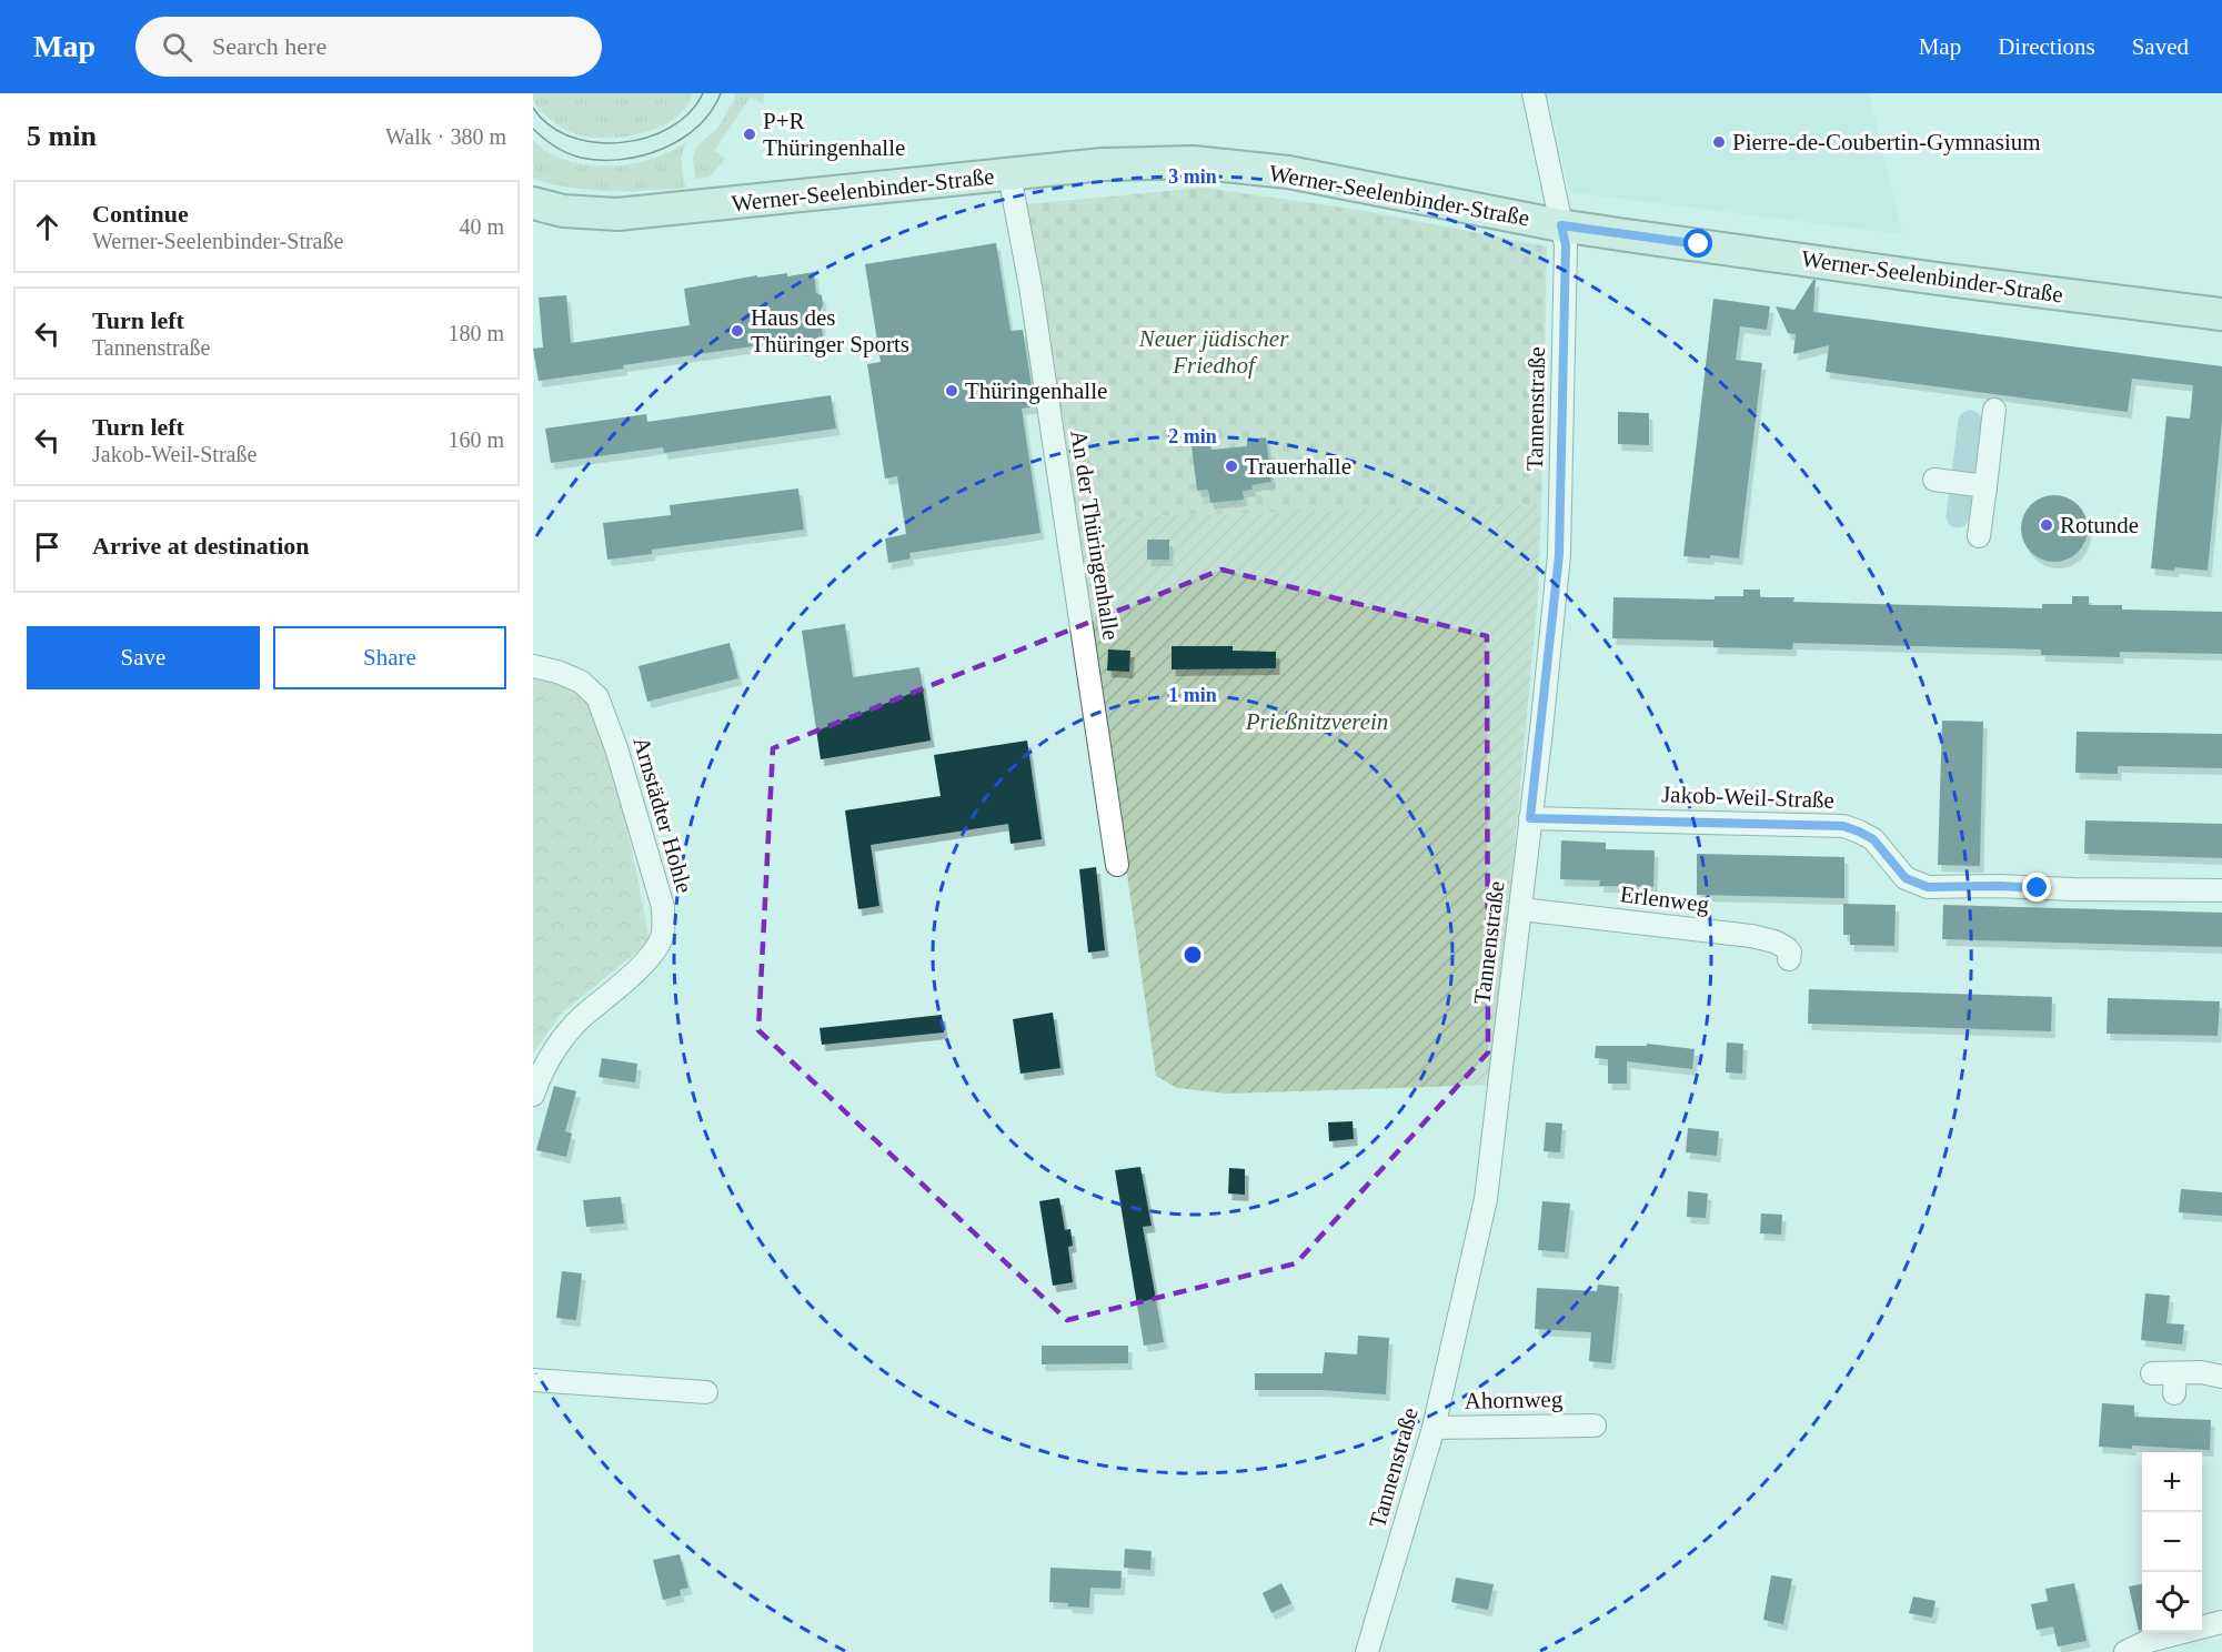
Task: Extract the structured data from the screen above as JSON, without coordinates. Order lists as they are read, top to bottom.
{
  "streets": {
    "street": [
      "Werner-Seelenbinder-Straße",
      "Tannenstraße",
      "An der Thüringenhalle",
      "Jakob-Weil-Straße",
      "Arnstädter Hohle",
      "Erlenweg",
      "Ahornweg"
    ]
  },
  "crossings": [
    ["Werner-Seelenbinder-Straße", "Tannenstraße"],
    ["Werner-Seelenbinder-Straße", "An der Thüringenhalle"],
    ["Tannenstraße", "Jakob-Weil-Straße"],
    ["Tannenstraße", "Erlenweg"],
    ["Tannenstraße", "Ahornweg"]
  ],
  "parks": ["Neuer jüdischer Friedhof", "Prießnitzverein"],
  "places": [
    "P+R Thüringenhalle",
    "Pierre-de-Coubertin-Gymnasium",
    "Haus des Thüringer Sports",
    "Thüringenhalle",
    "Trauerhalle",
    "Rotunde"
  ],
  "page": {
    "header": "Map",
    "search": "Search here",
    "nav": ["Map", "Directions", "Saved"],
    "heading": ["5 min", "Walk · 380 m"],
    "list": [
      ["Continue", "Werner-Seelenbinder-Straße", "40 m"],
      ["Turn left", "Tannenstraße", "180 m"],
      ["Turn left", "Jakob-Weil-Straße", "160 m"],
      "Arrive at destination"
    ],
    "buttons": ["Save", "Share"],
    "map_buttons": ["+", "−"]
  },
  "rings": ["3 min", "2 min", "1 min"]
}
